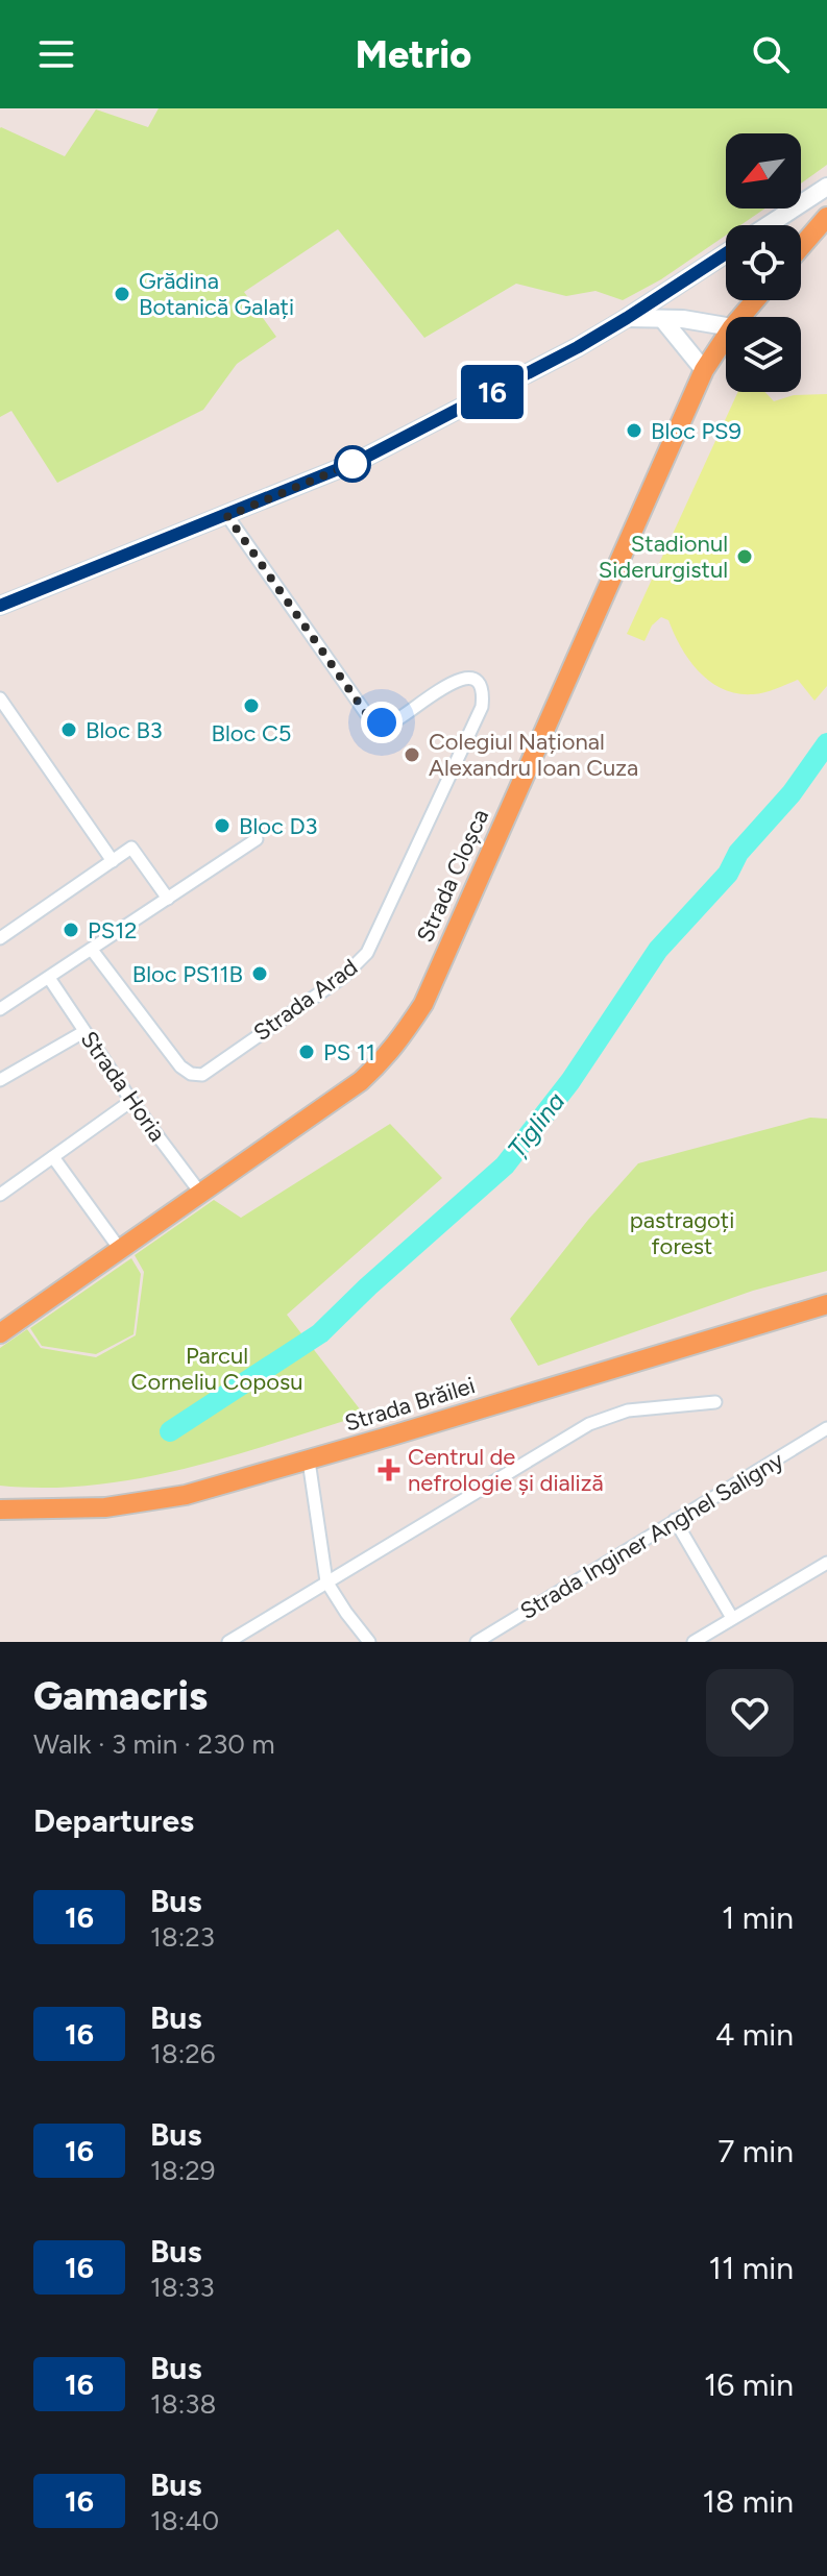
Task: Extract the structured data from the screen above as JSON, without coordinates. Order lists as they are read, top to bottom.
{
  "streets": {
    "main road": ["Strada Cloșca", "Strada Brăilei"],
    "street": ["Strada Arad", "Strada Horia", "Strada Inginer Anghel Saligny"]
  },
  "crossings": [
    ["Strada Cloșca", "Strada Horia"]
  ],
  "water": ["Țiglina"],
  "parks": ["pastragoți forest", "Parcul Corneliu Coposu"],
  "places": {
    "other": [
      "Grădina Botanică Galați",
      "Bloc PS9",
      "Stadionul Siderurgistul",
      "Bloc C5",
      "Bloc B3",
      "Colegiul Național Alexandru Ioan Cuza",
      "Bloc D3",
      "PS12",
      "Bloc PS11B",
      "PS 11"
    ],
    "health": ["Centrul de nefrologie și dializă"]
  },
  "lines": ["bus line 16"],
  "north": "bottom left",
  "page": {
    "header": "Metrio",
    "on_map": "16",
    "heading": [
      ["Gamacris", "Walk · 3 min · 230 m"],
      "Departures"
    ],
    "list": [
      {
        "mark": "16",
        "name": "Bus",
        "note": "18:23",
        "value": "1 min"
      },
      {
        "mark": "16",
        "name": "Bus",
        "note": "18:26",
        "value": "4 min"
      },
      {
        "mark": "16",
        "name": "Bus",
        "note": "18:29",
        "value": "7 min"
      },
      {
        "mark": "16",
        "name": "Bus",
        "note": "18:33",
        "value": "11 min"
      },
      {
        "mark": "16",
        "name": "Bus",
        "note": "18:38",
        "value": "16 min"
      },
      {
        "mark": "16",
        "name": "Bus",
        "note": "18:40",
        "value": "18 min"
      }
    ]
  }
}
